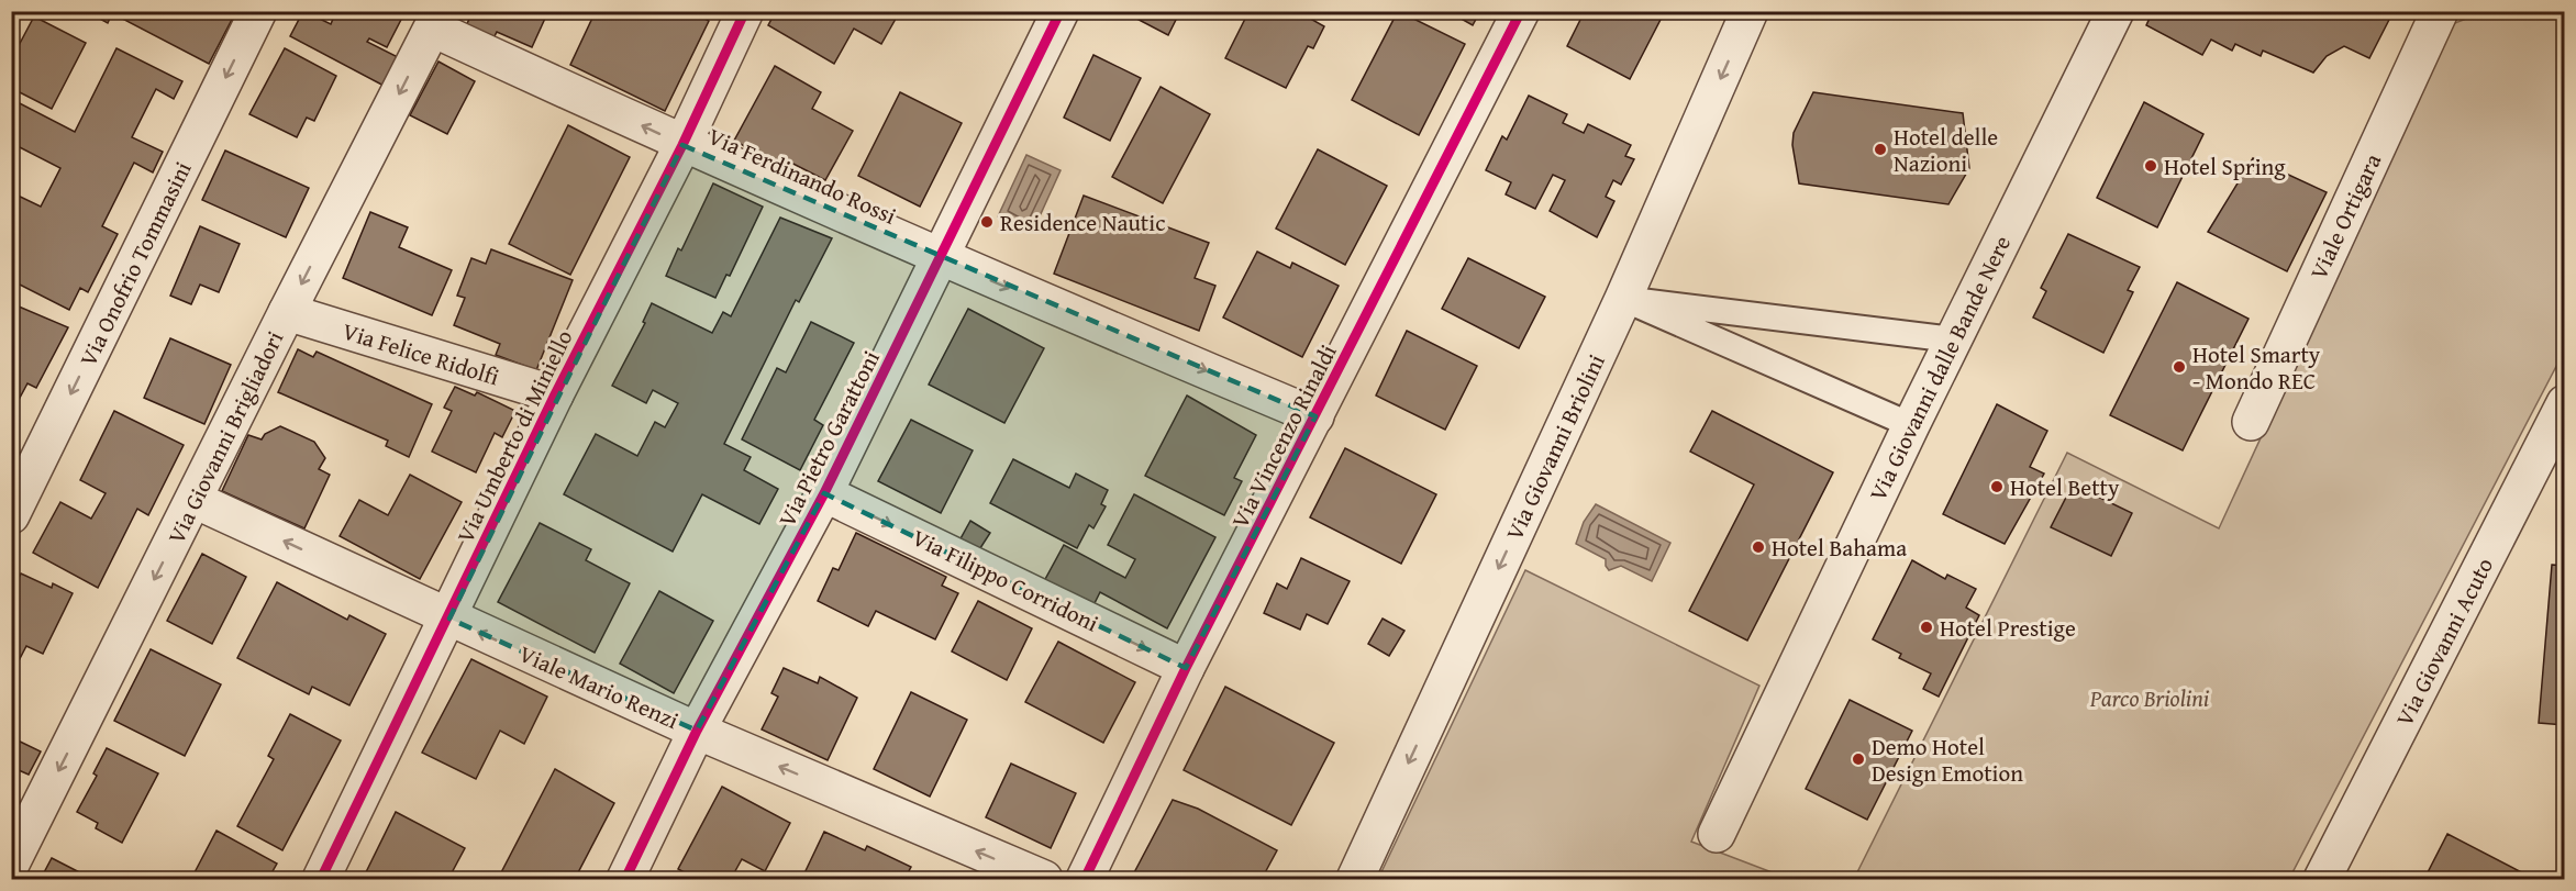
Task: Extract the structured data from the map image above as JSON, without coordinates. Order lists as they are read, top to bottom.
{
  "streets": {
    "street": [
      "Via Ferdinando Rossi",
      "Viale Ortigara",
      "Via Onofrio Tommasini",
      "Via Felice Ridolfi",
      "Via Giovanni dalle Bande Nere",
      "Via Umberto di Miniello",
      "Via Vincenzo Rinaldi",
      "Via Giovanni Brigliadori",
      "Via Pietro Garattoni",
      "Via Giovanni Briolini",
      "Via Filippo Corridoni",
      "Via Giovanni Acuto",
      "Viale Mario Renzi"
    ]
  },
  "crossings": [
    ["Via Ferdinando Rossi", "Via Umberto di Miniello"],
    ["Via Ferdinando Rossi", "Via Vincenzo Rinaldi"],
    ["Via Ferdinando Rossi", "Via Giovanni Brigliadori"],
    ["Via Ferdinando Rossi", "Via Pietro Garattoni"],
    ["Via Felice Ridolfi", "Via Umberto di Miniello"],
    ["Via Felice Ridolfi", "Via Giovanni Brigliadori"],
    ["Via Umberto di Miniello", "Viale Mario Renzi"],
    ["Via Vincenzo Rinaldi", "Via Filippo Corridoni"],
    ["Via Giovanni Brigliadori", "Viale Mario Renzi"],
    ["Via Pietro Garattoni", "Via Filippo Corridoni"],
    ["Via Pietro Garattoni", "Viale Mario Renzi"]
  ],
  "one_way": [
    "Via Onofrio Tommasini",
    "Via Giovanni Brigliadori",
    "Via Giovanni Briolini",
    "Via Filippo Corridoni",
    "Viale Mario Renzi"
  ],
  "parks": ["Parco Briolini"],
  "places": [
    "Hotel delle Nazioni",
    "Hotel Spring",
    "Residence Nautic",
    "Hotel Smarty - Mondo REC",
    "Hotel Betty",
    "Hotel Bahama",
    "Hotel Prestige",
    "Demo Hotel Design Emotion"
  ]
}
